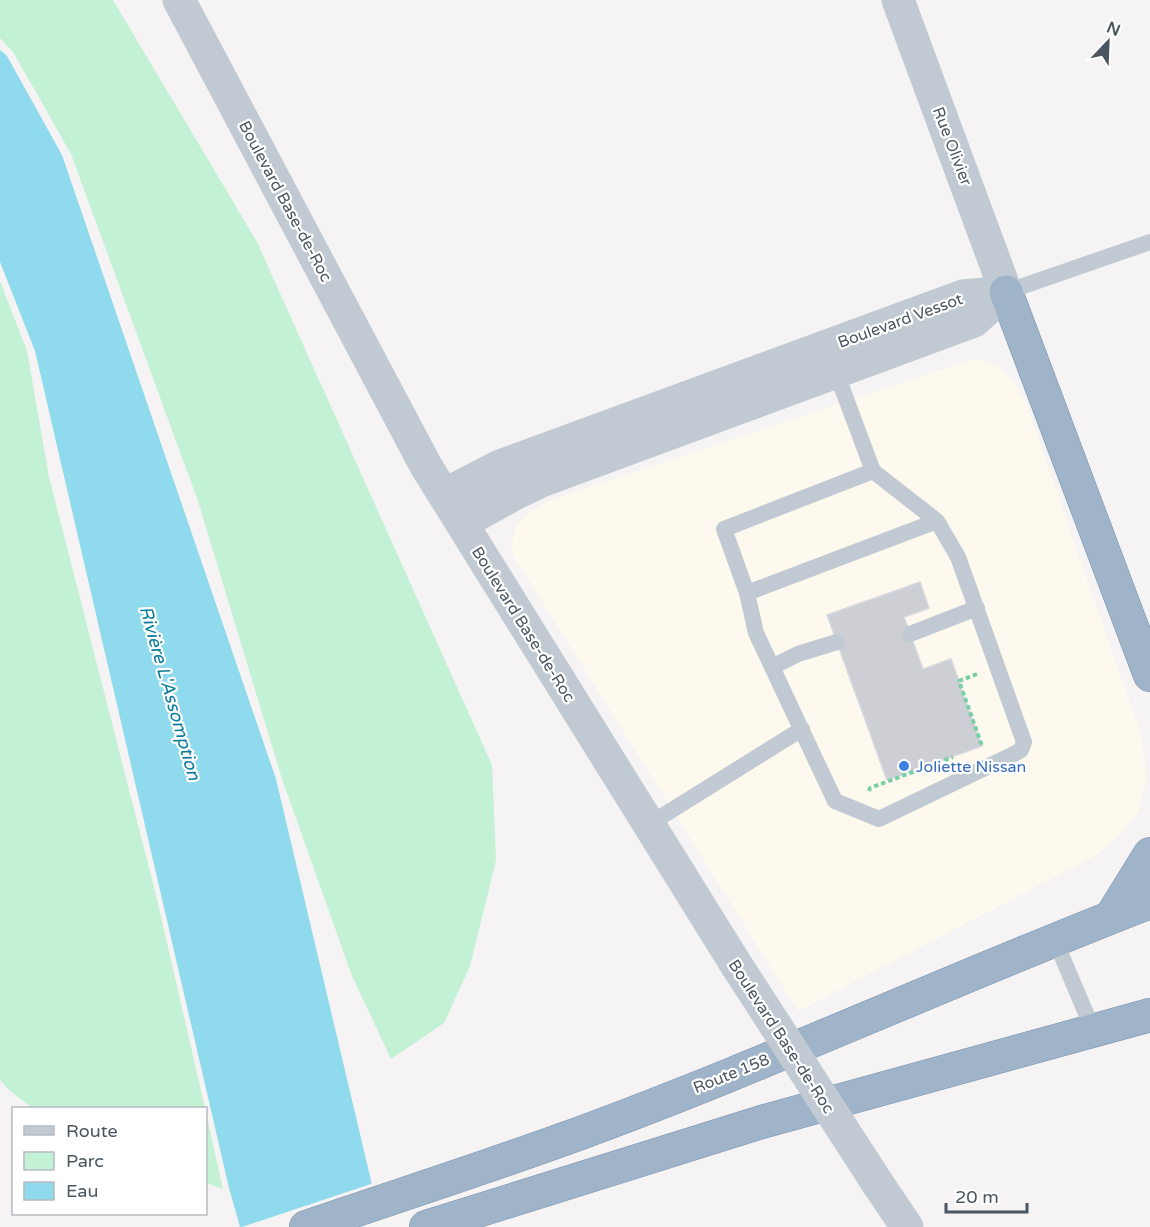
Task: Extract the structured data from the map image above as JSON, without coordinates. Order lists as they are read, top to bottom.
{
  "streets": {
    "highway": ["Route 158"],
    "street": ["Rue Olivier", "Boulevard Base-de-Roc", "Boulevard Vessot"]
  },
  "crossings": [
    ["Rue Olivier", "Boulevard Vessot"],
    ["Boulevard Base-de-Roc", "Boulevard Vessot"]
  ],
  "water": ["Rivière L'Assomption"],
  "places": ["Joliette Nissan"],
  "legend": ["Route", "Parc", "Eau"],
  "scale_bar": "20 m",
  "north": "top right"
}
